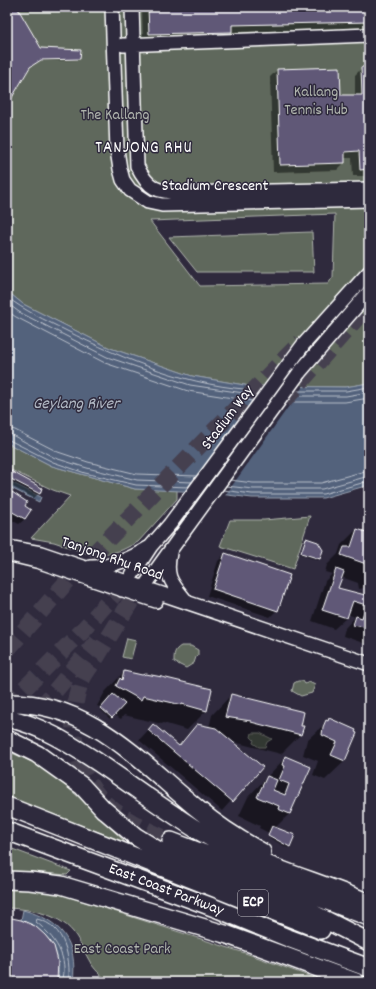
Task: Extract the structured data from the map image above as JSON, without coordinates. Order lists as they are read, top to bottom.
{
  "streets": {
    "highway": ["East Coast Parkway", "ECP"],
    "street": ["Stadium Crescent", "Stadium Way", "Tanjong Rhu Road"]
  },
  "crossings": [
    ["Stadium Way", "Tanjong Rhu Road"]
  ],
  "districts": ["TANJONG RHU"],
  "water": ["Geylang River"],
  "parks": ["Kallang Tennis Hub", "The Kallang", "East Coast Park"]
}
